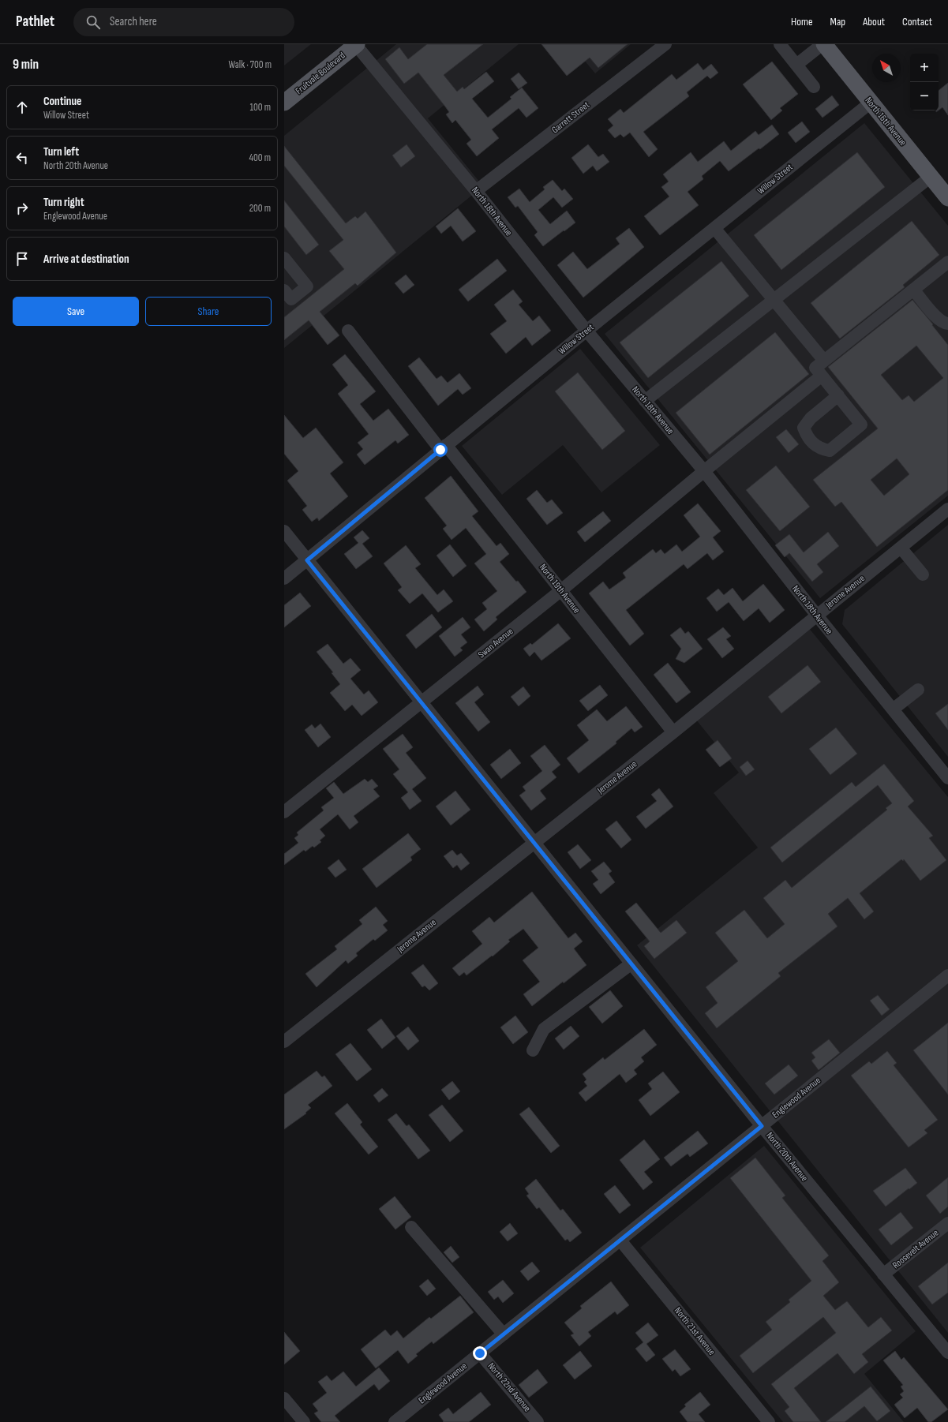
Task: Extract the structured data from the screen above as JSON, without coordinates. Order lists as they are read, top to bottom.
{
  "streets": {
    "main road": ["Fruitvale Boulevard", "North 16th Avenue"],
    "street": [
      "Garrett Street",
      "Willow Street",
      "North 18th Avenue",
      "North 19th Avenue",
      "Jerome Avenue",
      "Swan Avenue",
      "Englewood Avenue",
      "North 20th Avenue",
      "Roosevelt Avenue",
      "North 21st Avenue",
      "North 22nd Avenue"
    ]
  },
  "crossings": [
    ["Fruitvale Boulevard", "North 18th Avenue"],
    ["Garrett Street", "North 18th Avenue"],
    ["North 16th Avenue", "Willow Street"],
    ["Willow Street", "North 18th Avenue"],
    ["Willow Street", "North 19th Avenue"],
    ["Willow Street", "North 20th Avenue"],
    ["North 18th Avenue", "Jerome Avenue"],
    ["North 18th Avenue", "Swan Avenue"],
    ["North 19th Avenue", "Jerome Avenue"],
    ["North 19th Avenue", "Swan Avenue"],
    ["Jerome Avenue", "North 20th Avenue"],
    ["Swan Avenue", "North 20th Avenue"],
    ["Englewood Avenue", "North 20th Avenue"],
    ["Englewood Avenue", "North 21st Avenue"],
    ["Englewood Avenue", "North 22nd Avenue"],
    ["North 20th Avenue", "Roosevelt Avenue"]
  ],
  "north": "top left",
  "page": {
    "header": "Pathlet",
    "search": "Search here",
    "nav": [
      "Home",
      "Map",
      "About",
      "Contact"
    ],
    "heading": ["9 min", "Walk · 700 m"],
    "map_buttons": ["+", "−"],
    "list": [
      ["Continue", "Willow Street", "100 m"],
      ["Turn left", "North 20th Avenue", "400 m"],
      ["Turn right", "Englewood Avenue", "200 m"],
      "Arrive at destination"
    ],
    "buttons": ["Save", "Share"]
  }
}
